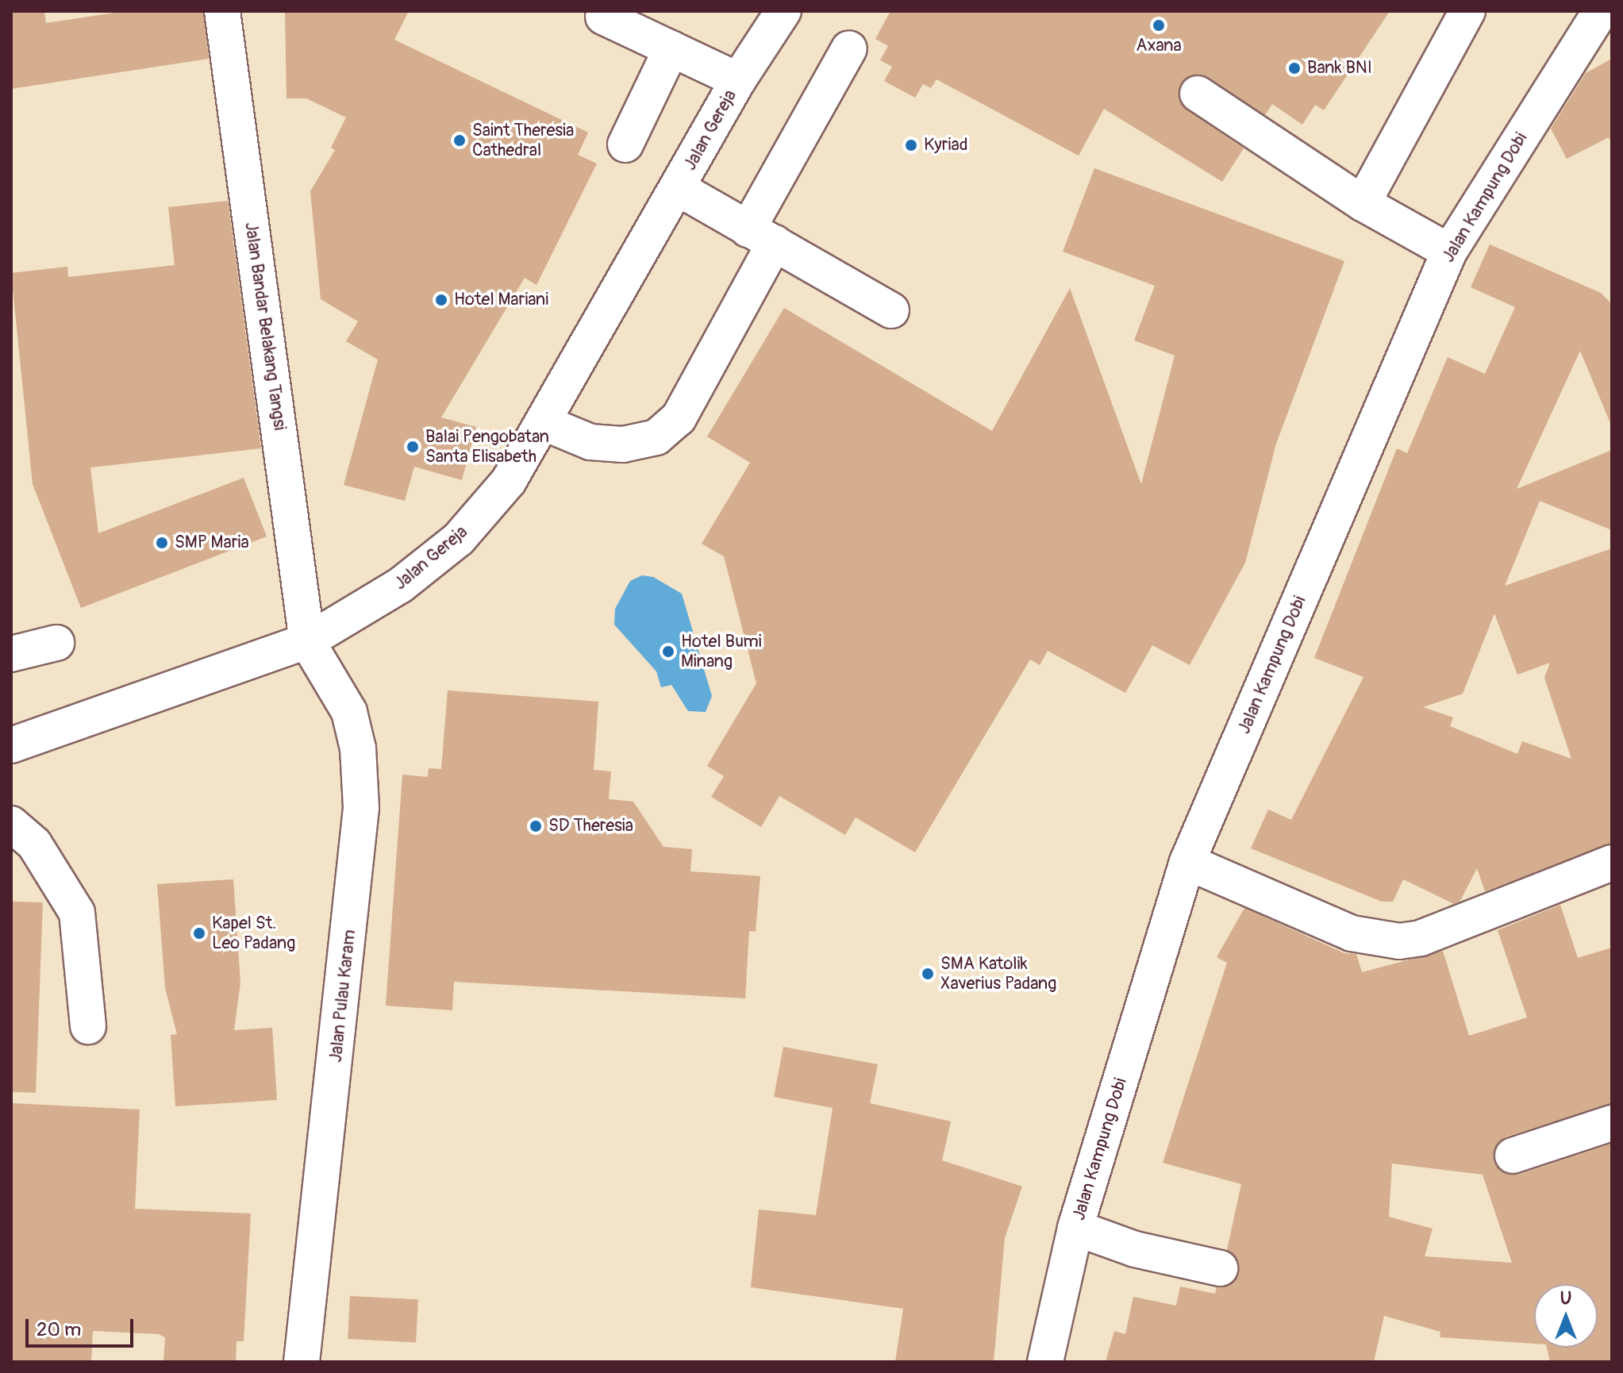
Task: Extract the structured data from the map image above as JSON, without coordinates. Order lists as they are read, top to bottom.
{
  "streets": {
    "street": [
      "Jalan Gereja",
      "Jalan Kampung Dobi",
      "Jalan Bandar Belakang Tangsi",
      "Jalan Pulau Karam"
    ]
  },
  "crossings": [
    ["Jalan Gereja", "Jalan Bandar Belakang Tangsi"],
    ["Jalan Gereja", "Jalan Pulau Karam"],
    ["Jalan Bandar Belakang Tangsi", "Jalan Pulau Karam"]
  ],
  "places": [
    "Axana",
    "Bank BNI",
    "Saint Theresia Cathedral",
    "Kyriad",
    "Hotel Mariani",
    "Balai Pengobatan Santa Elisabeth",
    "SMP Maria",
    "Hotel Bumi Minang",
    "SD Theresia",
    "Kapel St. Leo Padang",
    "SMA Katolik Xaverius Padang"
  ],
  "scale_bar": "20 m",
  "north": "top"
}
